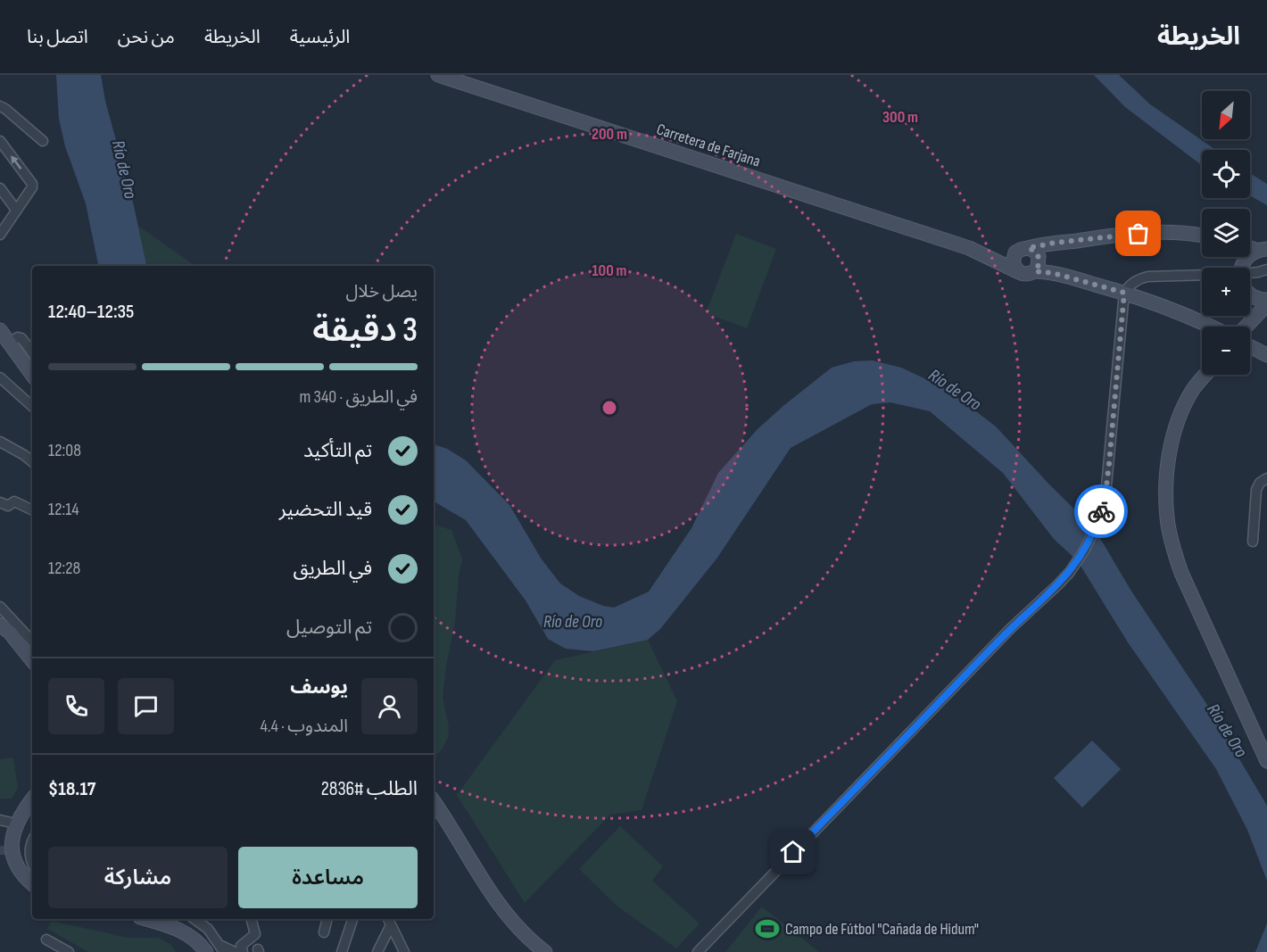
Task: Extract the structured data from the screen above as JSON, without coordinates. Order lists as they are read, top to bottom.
{
  "streets": {
    "main road": ["Carretera de Farjana"]
  },
  "water": ["Río de Oro"],
  "places": {
    "sports": ["Campo de Fútbol \"Cañada de Hidum\""]
  },
  "north": "bottom left",
  "page": {
    "header": "الخريطة",
    "nav": [
      "الرئيسية",
      "الخريطة",
      "من نحن",
      "اتصل بنا"
    ],
    "map_buttons": ["+", "−"],
    "heading": ["3 دقيقة", "يصل خلال", "12:35–12:40"],
    "panel": [
      "يوسف",
      "المندوب · 4.4",
      "الطلب #2836",
      "$18.17"
    ],
    "bar": "في الطريق · 340 m",
    "list": [
      ["تم التأكيد", "12:08"],
      ["قيد التحضير", "12:14"],
      ["في الطريق", "12:28"],
      "تم التوصيل"
    ],
    "buttons": ["مساعدة", "مشاركة"]
  },
  "rings": ["300 m", "200 m", "100 m"]
}
